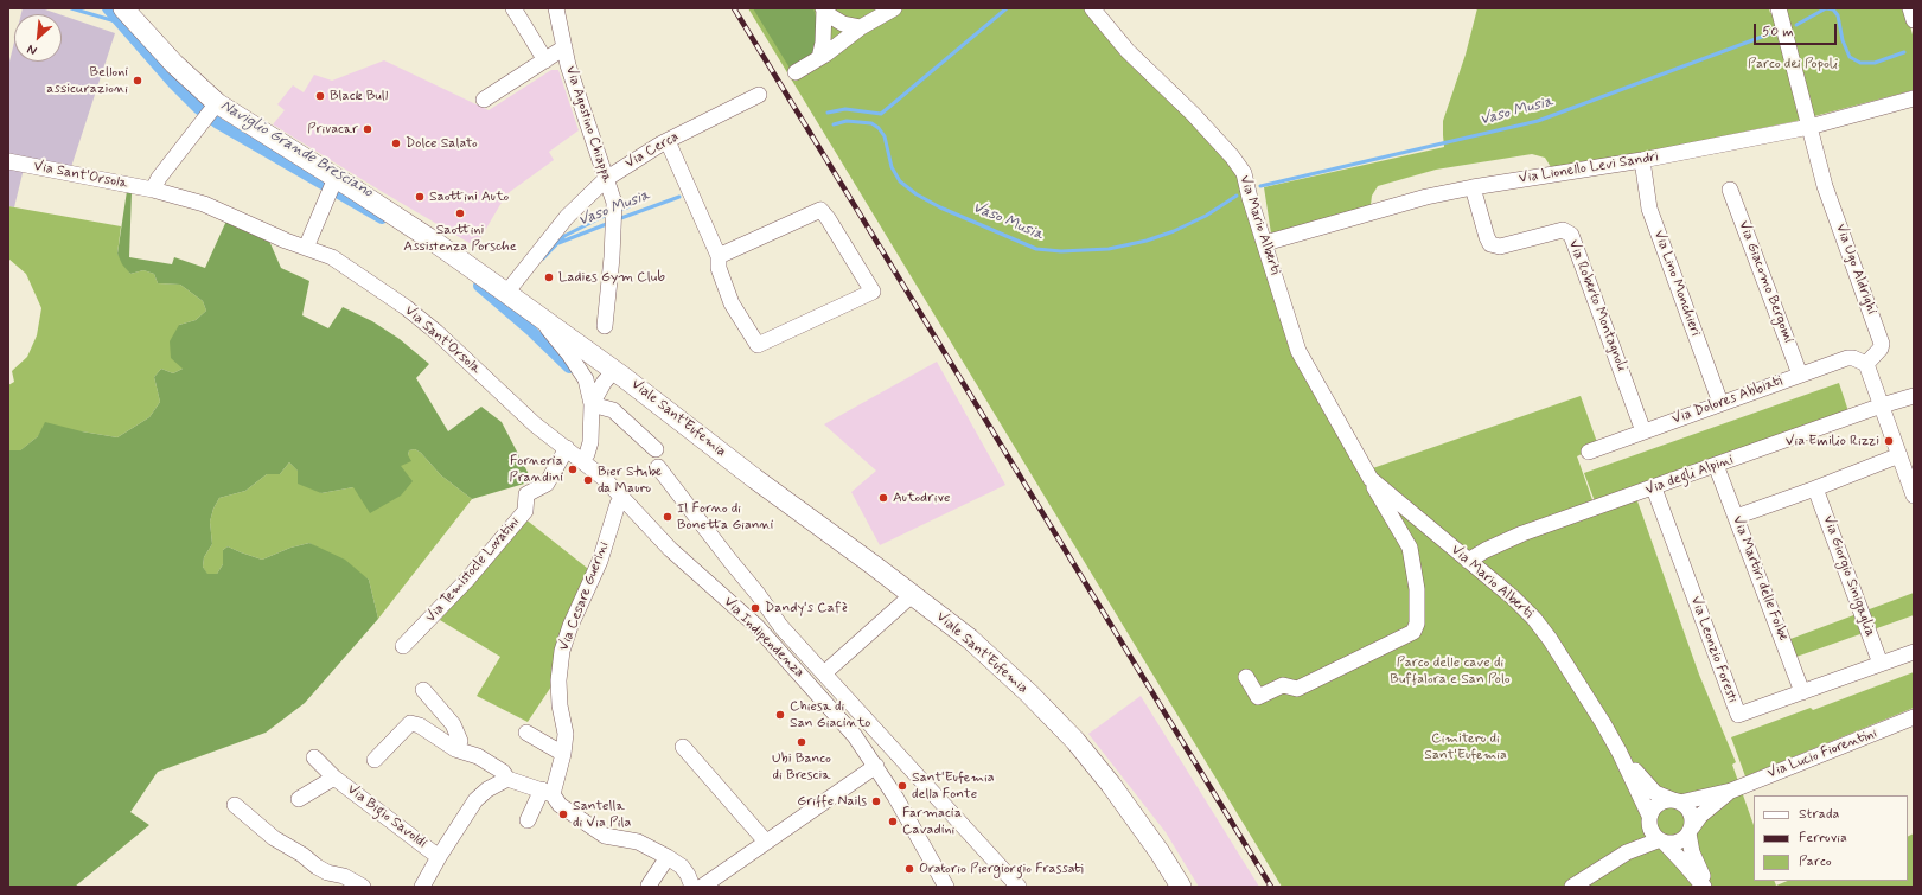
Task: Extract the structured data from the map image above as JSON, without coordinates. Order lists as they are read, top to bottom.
{
  "streets": {
    "main road": ["Viale Sant'Eufemia"],
    "street": [
      "Via Agostino Chiappa",
      "Via Cerca",
      "Via Lionello Levi Sandri",
      "Via Sant'Orsola",
      "Via Mario Alberti",
      "Via Ugo Aldrighi",
      "Via Giacomo Bergomi",
      "Via Lino Monchieri",
      "Via Roberto Montagnoli",
      "Via Dolores Abbiati",
      "Via degli Alpini",
      "Via Temistocle Lovatini",
      "Via Giorgio Sinigaglia",
      "Via Martiri delle Foibe",
      "Via Cesare Guerini",
      "Via Indipendenza",
      "Via Leonzio Foresti",
      "Via Lucio Fiorentini",
      "Via Bigio Savoldi"
    ]
  },
  "crossings": [
    ["Via Agostino Chiappa", "Via Cerca"],
    ["Via Cerca", "Viale Sant'Eufemia"],
    ["Via Lionello Levi Sandri", "Via Mario Alberti"],
    ["Via Lionello Levi Sandri", "Via Ugo Aldrighi"],
    ["Via Lionello Levi Sandri", "Via Lino Monchieri"],
    ["Via Lionello Levi Sandri", "Via Roberto Montagnoli"],
    ["Via Sant'Orsola", "Via Temistocle Lovatini"],
    ["Via Sant'Orsola", "Via Indipendenza"],
    ["Via Mario Alberti", "Via degli Alpini"],
    ["Via Mario Alberti", "Via Lucio Fiorentini"],
    ["Via Ugo Aldrighi", "Via Dolores Abbiati"],
    ["Via Giacomo Bergomi", "Via Dolores Abbiati"],
    ["Via Lino Monchieri", "Via Dolores Abbiati"],
    ["Via Roberto Montagnoli", "Via Dolores Abbiati"],
    ["Via degli Alpini", "Via Martiri delle Foibe"],
    ["Via degli Alpini", "Via Leonzio Foresti"],
    ["Via Temistocle Lovatini", "Via Indipendenza"],
    ["Via Giorgio Sinigaglia", "Via Leonzio Foresti"],
    ["Via Martiri delle Foibe", "Via Leonzio Foresti"],
    ["Via Cesare Guerini", "Via Indipendenza"]
  ],
  "water": ["Vaso Musia", "Naviglio Grande Bresciano"],
  "parks": ["Parco dei Popoli", "Parco delle cave di Buffalora e San Polo", "Cimitero di Sant'Eufemia"],
  "places": [
    "Belloni assicurazioni",
    "Black Bull",
    "Privacar",
    "Dolce Salato",
    "Saottini Auto",
    "Saottini Assistenza Porsche",
    "Ladies Gym Club",
    "Via Emilio Rizzi",
    "Forneria Prandini",
    "Bier Stube da Mauro",
    "Autodrive",
    "Il Forno di Bonetta Gianni",
    "Dandy's Cafè",
    "Chiesa di San Giacinto",
    "Ubi Banco di Brescia",
    "Sant'Eufemia della Fonte",
    "Griffe Nails",
    "Santella di Via Pila",
    "Farmacia Cavadini",
    "Oratorio Piergiorgio Frassati"
  ],
  "legend": ["Strada", "Ferrovia", "Parco"],
  "scale_bar": "50 m",
  "north": "bottom left"
}
